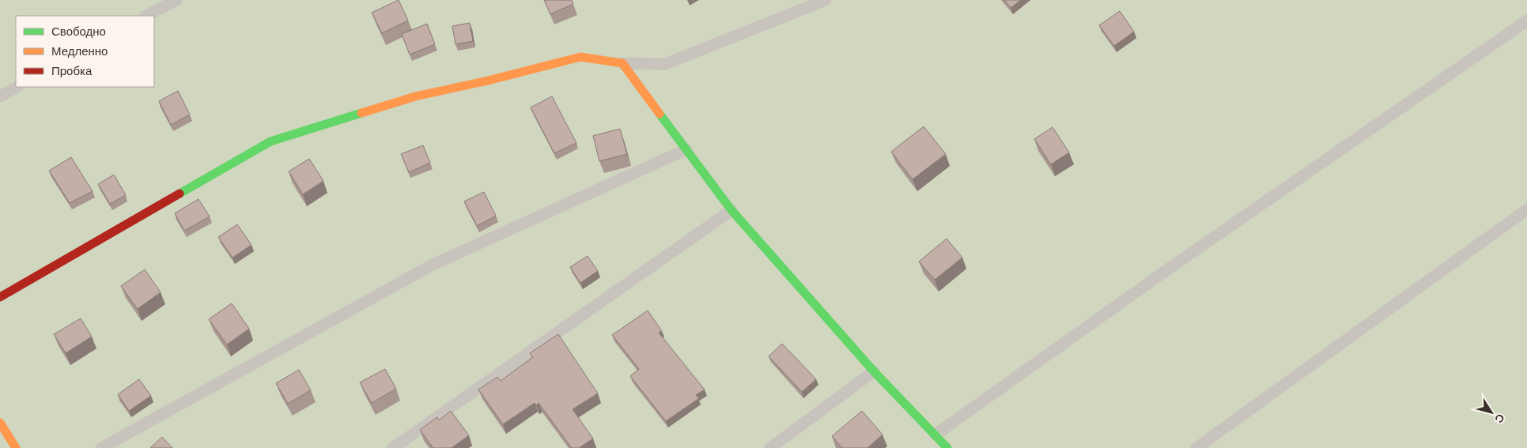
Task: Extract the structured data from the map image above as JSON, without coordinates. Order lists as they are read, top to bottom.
{
  "legend": ["Свободно", "Медленно", "Пробка"],
  "north": "bottom right"
}
